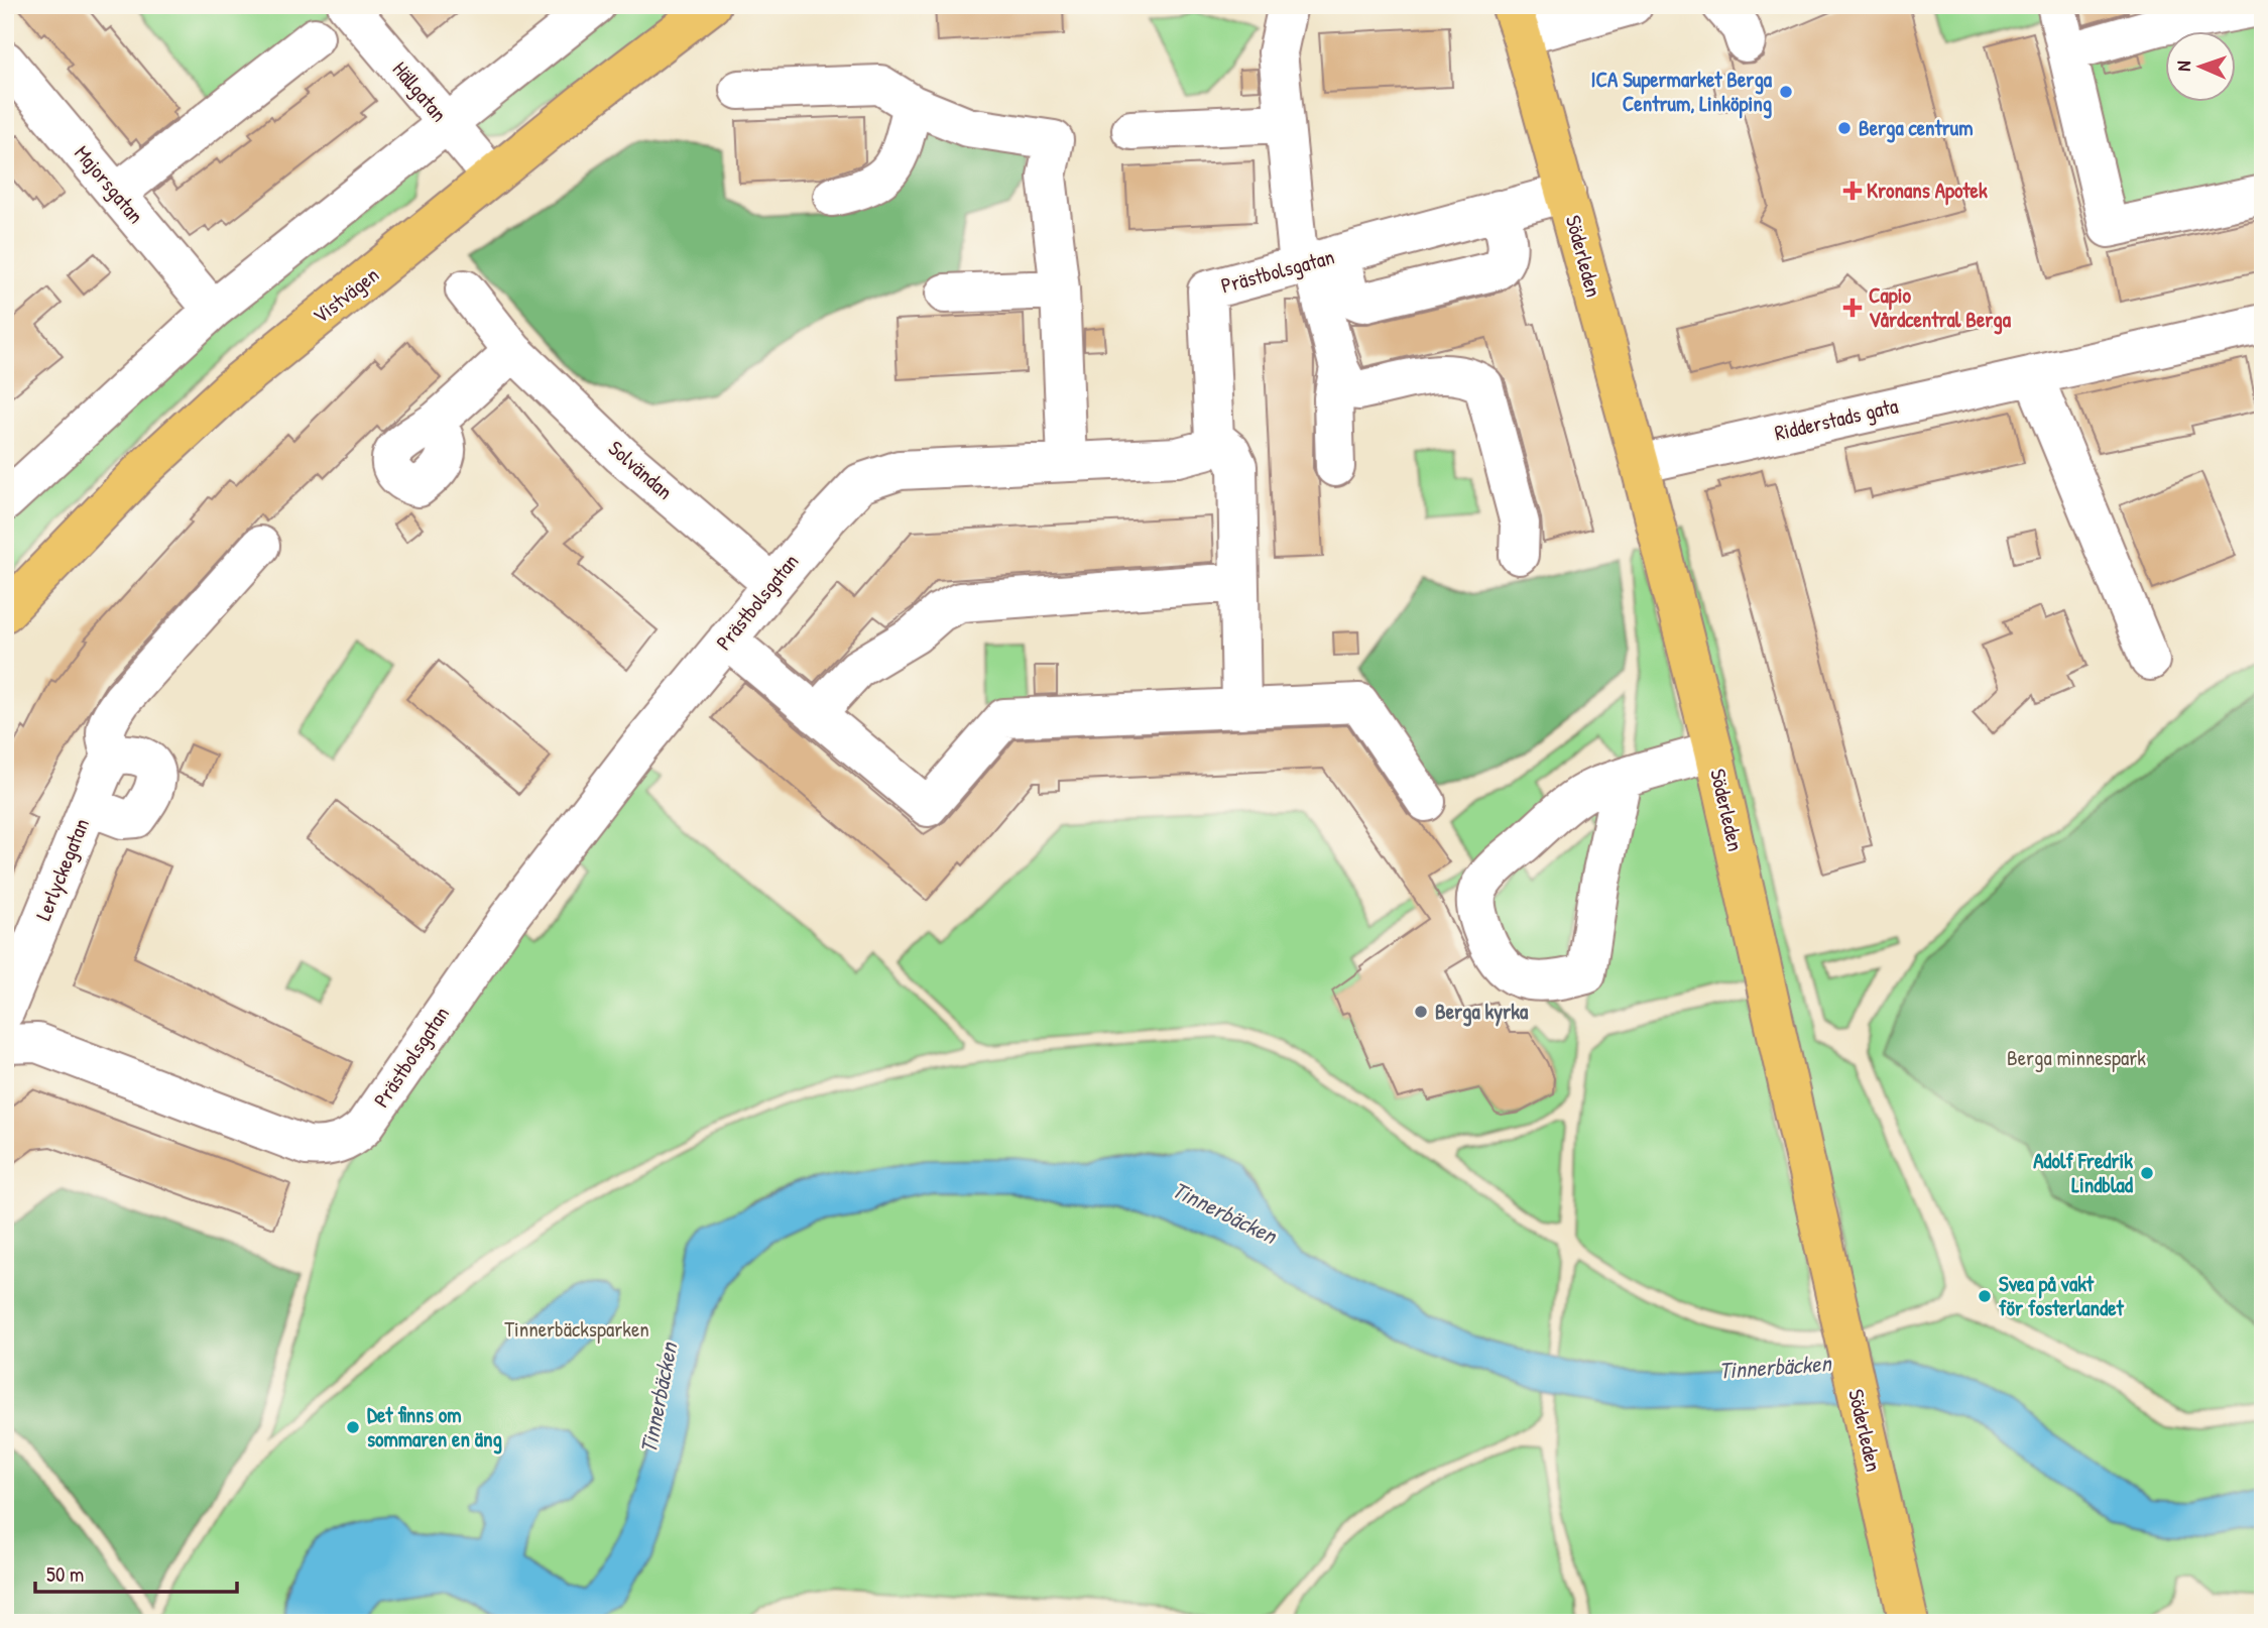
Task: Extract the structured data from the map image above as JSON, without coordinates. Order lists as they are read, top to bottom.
{
  "streets": {
    "main road": ["Söderleden", "Vistvägen"],
    "street": [
      "Hällgatan",
      "Majorsgatan",
      "Prästbolsgatan",
      "Ridderstads gata",
      "Solvändan",
      "Lerlyckegatan"
    ]
  },
  "crossings": [
    ["Hällgatan", "Vistvägen"],
    ["Söderleden", "Prästbolsgatan"],
    ["Söderleden", "Ridderstads gata"],
    ["Prästbolsgatan", "Solvändan"]
  ],
  "water": ["Tinnerbäcken"],
  "parks": ["Berga minnespark", "Tinnerbäcksparken"],
  "places": {
    "other": [
      "ICA Supermarket Berga Centrum, Linköping",
      "Berga centrum",
      "Berga kyrka",
      "Adolf Fredrik Lindblad",
      "Svea på vakt för fosterlandet",
      "Det finns om sommaren en äng"
    ],
    "health": ["Kronans Apotek", "Capio Vårdcentral Berga"]
  },
  "scale_bar": "50 m",
  "north": "left"
}
